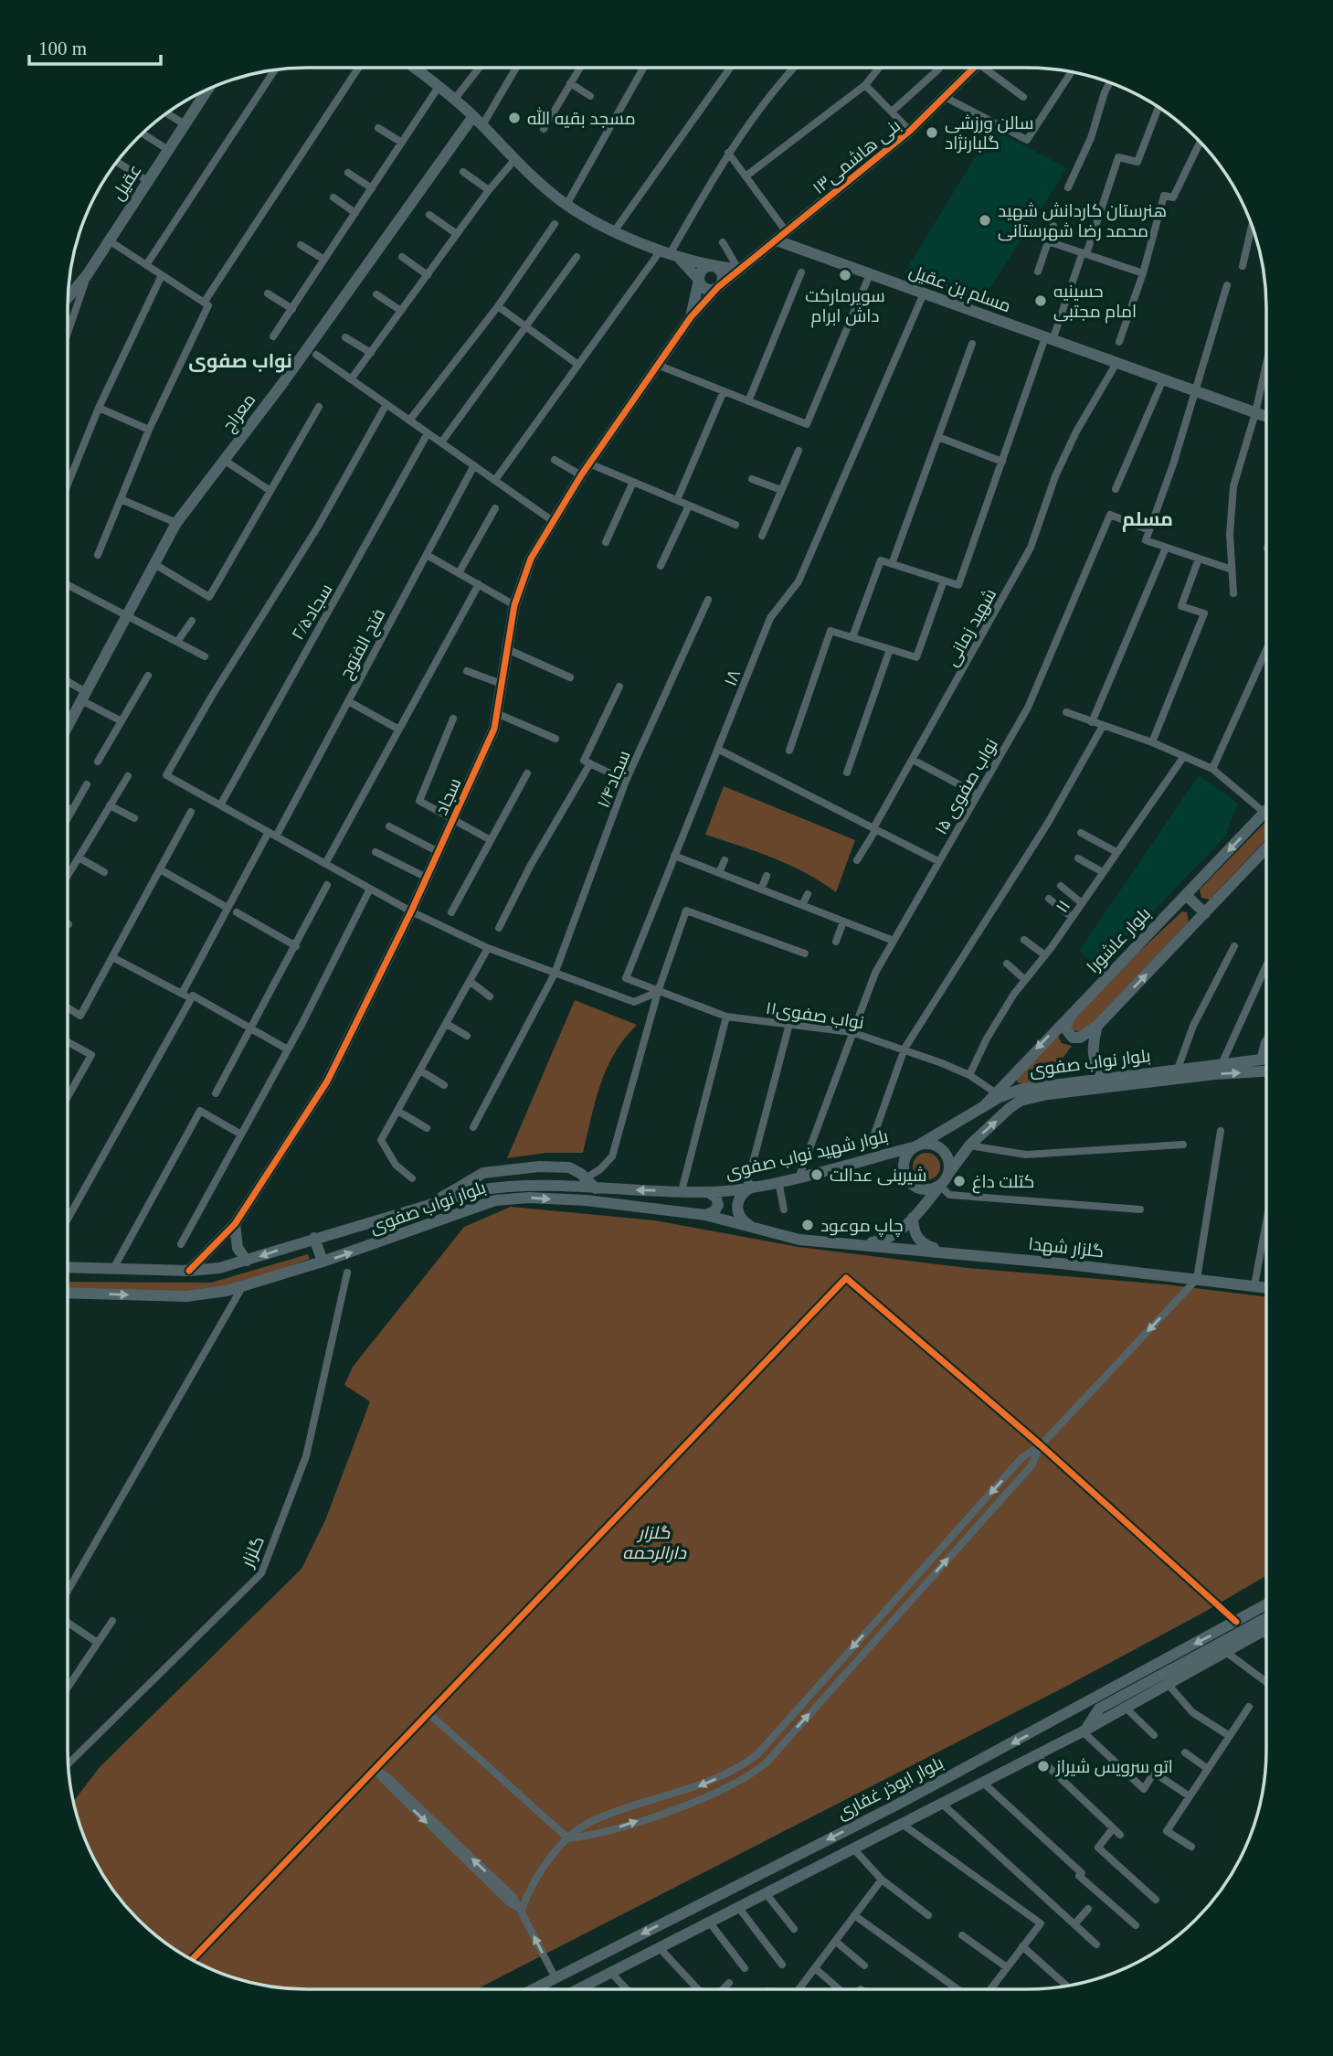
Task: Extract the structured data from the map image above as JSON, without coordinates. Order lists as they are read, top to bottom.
{
  "streets": {
    "street": [
      "بنی هاشمی۱۳",
      "عقیل",
      "مسلم بن عقیل",
      "معراج",
      "۲/۵سجاد",
      "شهید زمانی",
      "فتح الفتوح",
      "۱۸",
      "۱/۴سجاد",
      "نواب صفوی ۱۵",
      "سجاد",
      "۱۱",
      "بلوار عاشورا",
      "۱۱نواب صفوی",
      "بلوار نواب صفوی",
      "بلوار شهید نواب صفوی",
      "گلزار شهدا",
      "گلزار",
      "بلوار ابوذر غفاری"
    ]
  },
  "crossings": [
    ["بنی هاشمی۱۳", "مسلم بن عقیل"],
    ["بنی هاشمی۱۳", "سجاد"],
    ["مسلم بن عقیل", "شهید زمانی"],
    ["مسلم بن عقیل", "۱۸"],
    ["۱۸", "۱۱نواب صفوی"],
    ["نواب صفوی ۱۵", "۱۱نواب صفوی"],
    ["نواب صفوی ۱۵", "بلوار شهید نواب صفوی"],
    ["سجاد", "بلوار نواب صفوی"],
    ["۱۱", "۱۱نواب صفوی"],
    ["بلوار عاشورا", "۱۱نواب صفوی"],
    ["بلوار عاشورا", "بلوار نواب صفوی"],
    ["بلوار نواب صفوی", "بلوار شهید نواب صفوی"],
    ["بلوار نواب صفوی", "گلزار شهدا"]
  ],
  "districts": ["نواب صفوی", "مسلم"],
  "parks": ["گلزار دارالرحمه"],
  "places": [
    "مسجد بقیه الله",
    "سالن ورزشی گلبارنژاد",
    "هنرستان کاردانش شهید محمد رضا شهرستانی",
    "سوپرمارکت داش ابرام",
    "حسینیه امام مجتبی",
    "شیرینی عدالت",
    "کتلت داغ",
    "چاپ موعود",
    "اتو سرویس شیراز"
  ],
  "scale_bar": "100 m"
}
